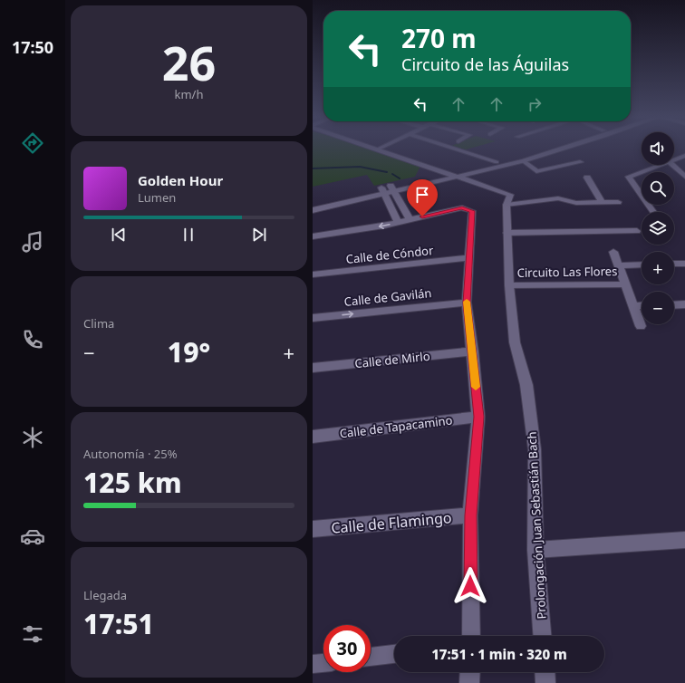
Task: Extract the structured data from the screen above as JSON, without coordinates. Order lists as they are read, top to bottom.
{
  "streets": {
    "street": [
      "Calle de Cóndor",
      "Circuito Las Flores",
      "Calle de Gavilán",
      "Calle de Mirlo",
      "Calle de Tapacamino",
      "Calle de Flamingo",
      "Prolongación Juan Sebastián Bach"
    ]
  },
  "crossings": [
    ["Circuito Las Flores", "Prolongación Juan Sebastián Bach"]
  ],
  "page": {
    "tabs": "17:50",
    "tile": [
      ["26", "km/h"],
      "Clima",
      ["Autonomía · 25%", "125 km"],
      ["Llegada", "17:51"]
    ],
    "turn": ["270 m", "Circuito de las Águilas"],
    "map_buttons": ["+", "−"],
    "song": ["Golden Hour", "Lumen"],
    "heat": ["−", "19°", "+"],
    "limit": "30",
    "trip": "17:51 · 1 min · 320 m"
  }
}
